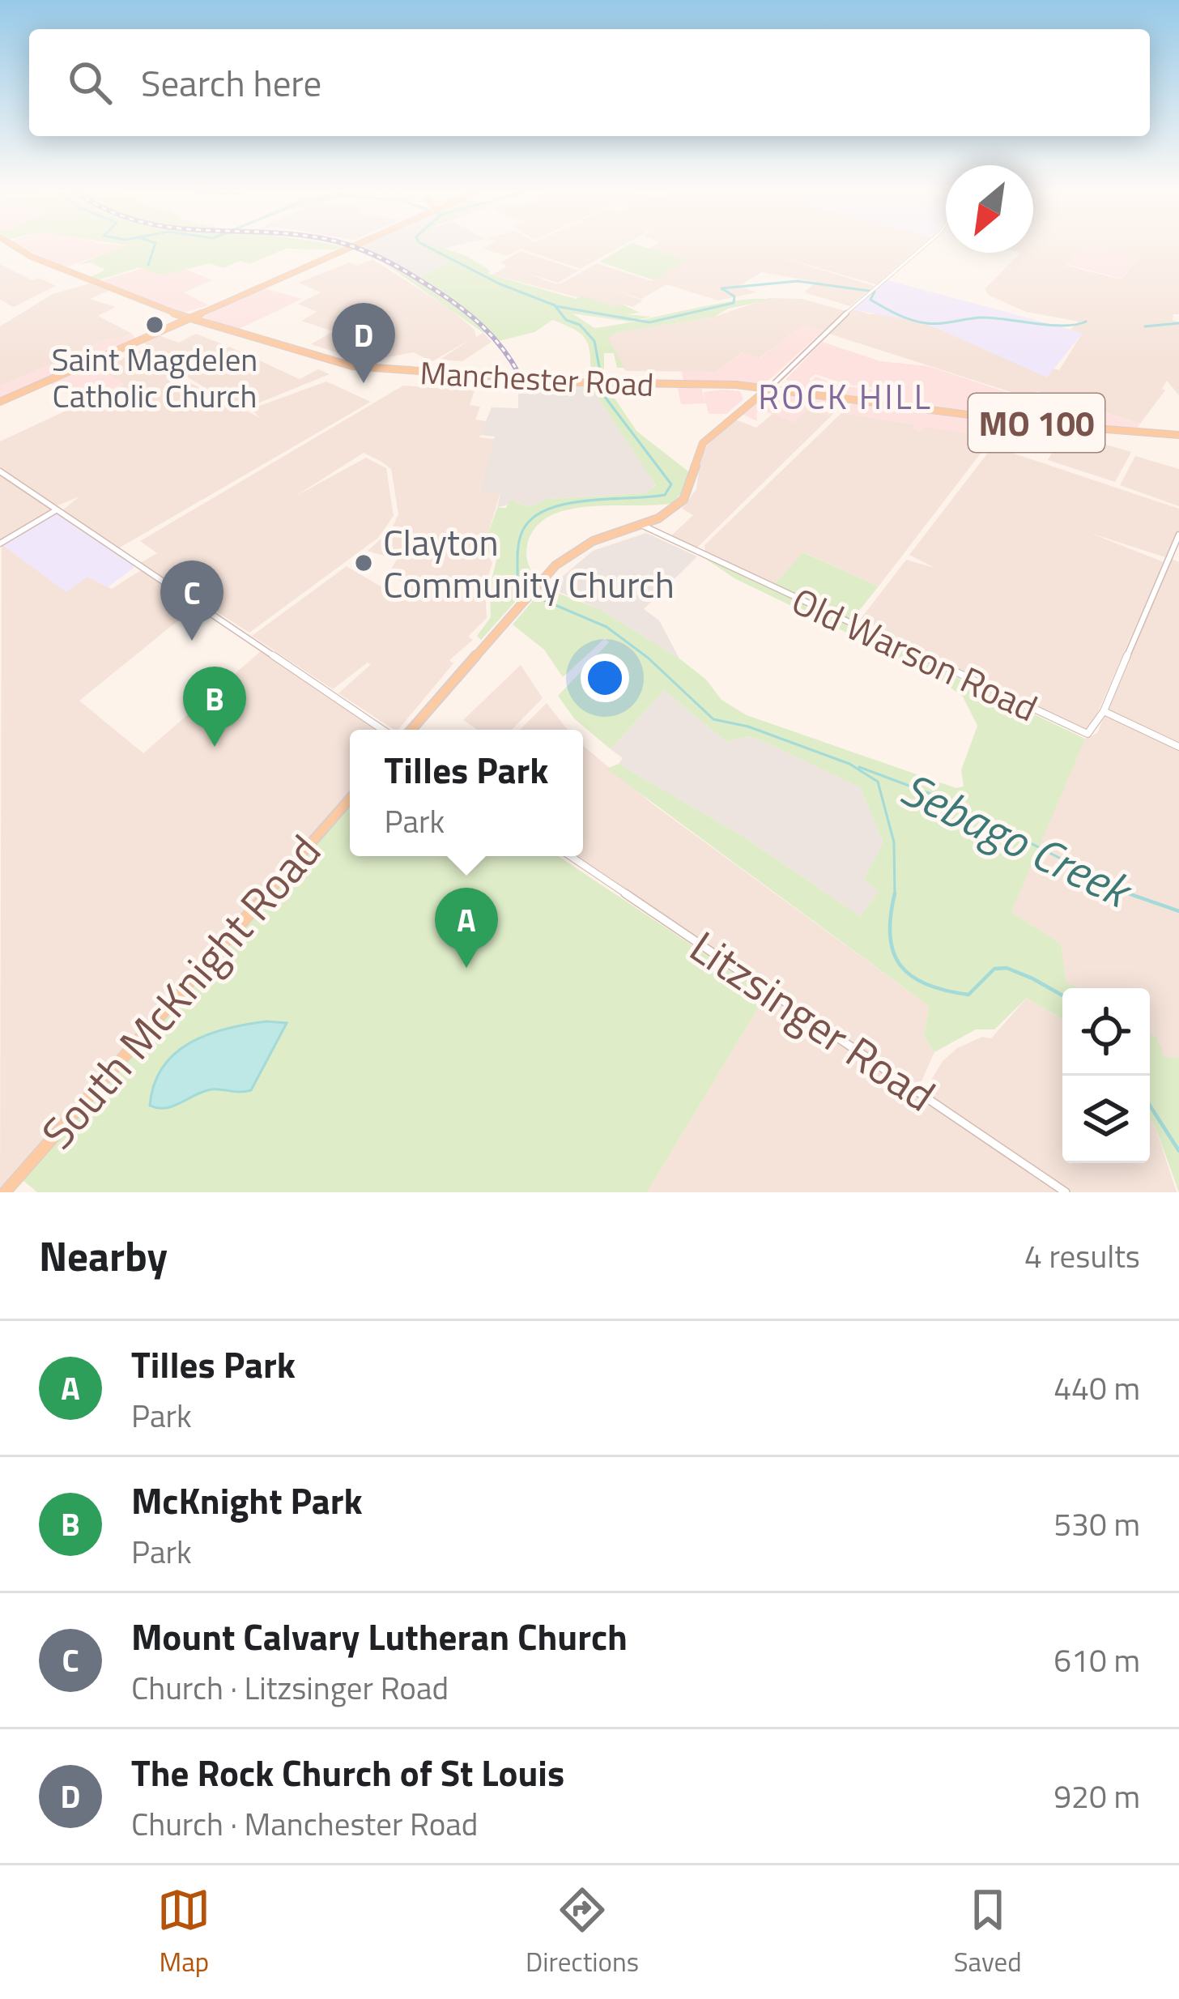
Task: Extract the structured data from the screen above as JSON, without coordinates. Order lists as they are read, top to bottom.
{
  "streets": {
    "main road": ["Manchester Road", "MO 100", "South McKnight Road"],
    "street": ["Old Warson Road", "Litzsinger Road"]
  },
  "districts": ["ROCK HILL"],
  "water": ["Sebago Creek"],
  "places": ["Saint Magdelen Catholic Church", "Clayton Community Church"],
  "north": "bottom left",
  "page": {
    "search": "Search here",
    "pins": [
      "D",
      "C",
      "B",
      "A"
    ],
    "popup": ["Tilles Park", "Park"],
    "heading": ["Nearby", "4 results"],
    "list": [
      {
        "mark": "A",
        "name": "Tilles Park",
        "note": "Park",
        "value": "440 m"
      },
      {
        "mark": "B",
        "name": "McKnight Park",
        "note": "Park",
        "value": "530 m"
      },
      {
        "mark": "C",
        "name": "Mount Calvary Lutheran Church",
        "note": "Church · Litzsinger Road",
        "value": "610 m"
      },
      {
        "mark": "D",
        "name": "The Rock Church of St Louis",
        "note": "Church · Manchester Road",
        "value": "920 m"
      }
    ],
    "nav": ["Map", "Directions", "Saved"]
  }
}
